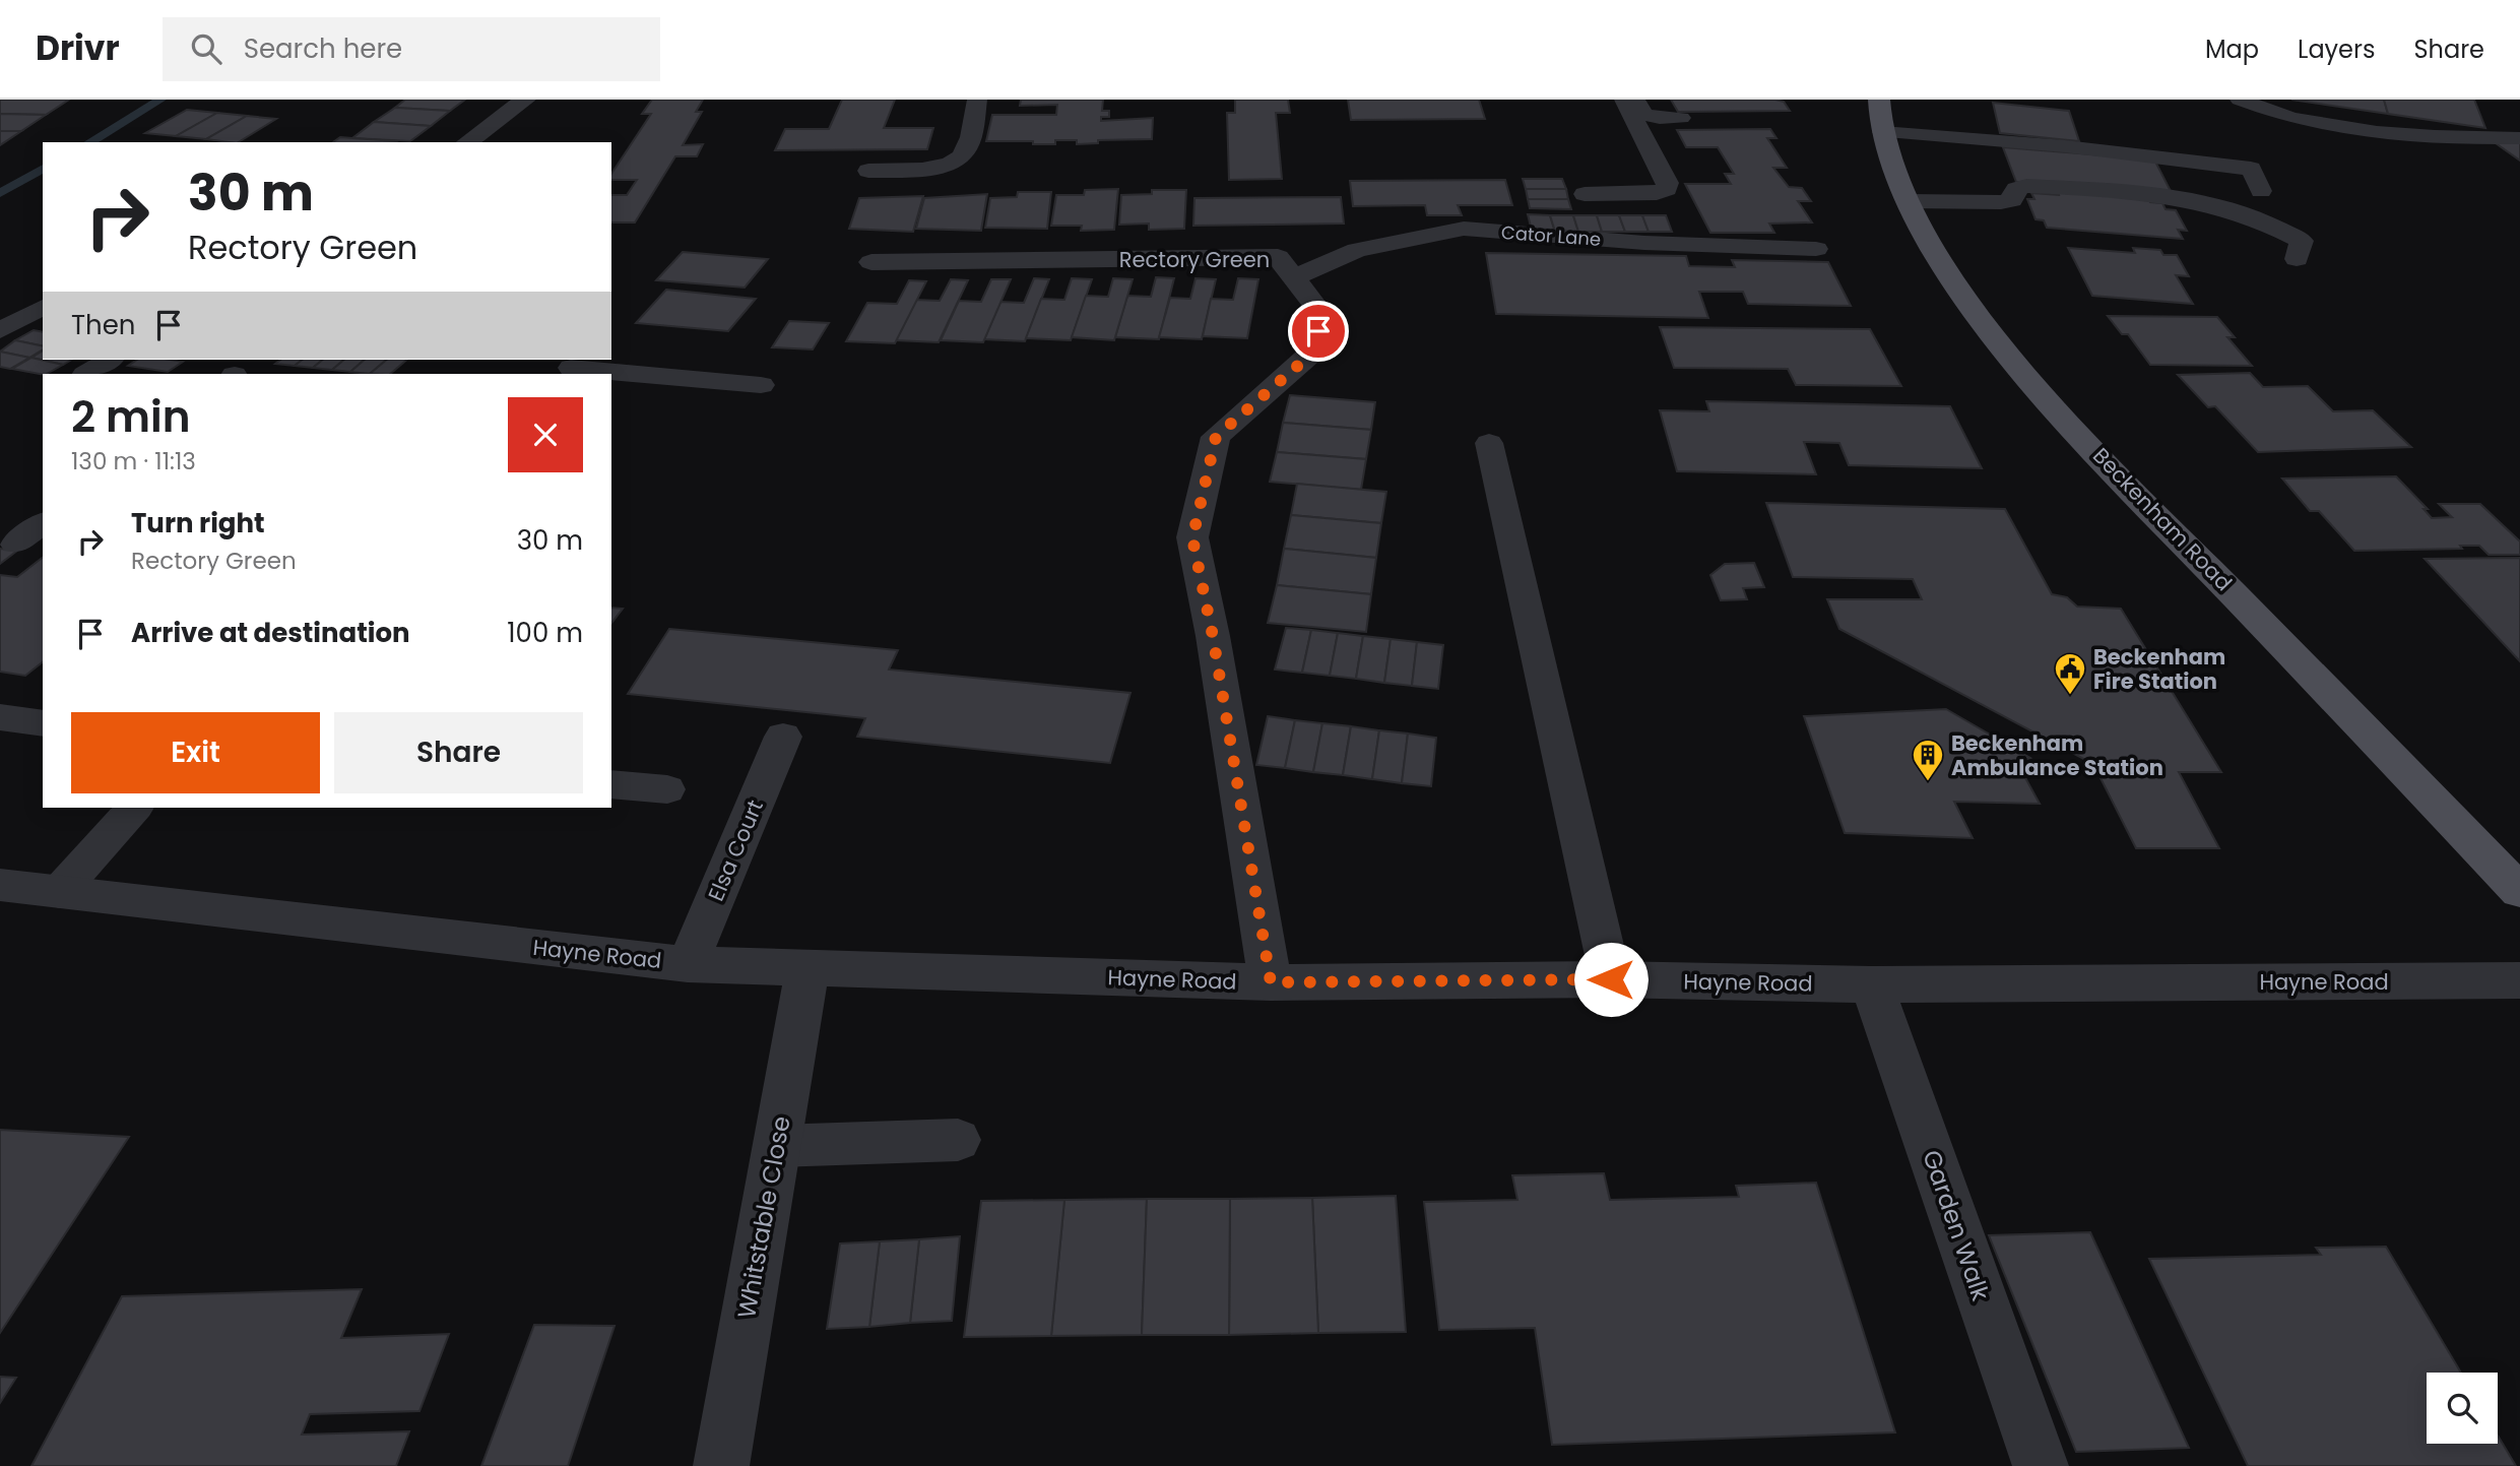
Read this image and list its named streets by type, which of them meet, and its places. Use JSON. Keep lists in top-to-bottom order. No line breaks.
{"streets":{"main road":["Beckenham Road"],"street":["Cator Lane","Rectory Green","Elsa Court","Hayne Road","Whitstable Close","Garden Walk"]},"crossings":[["Cator Lane","Rectory Green"],["Rectory Green","Hayne Road"],["Elsa Court","Hayne Road"],["Hayne Road","Whitstable Close"],["Hayne Road","Garden Walk"]],"places":{"public building":["Beckenham Fire Station"],"building":["Beckenham Ambulance Station"]},"page":{"header":"Drivr","search":"Search here","nav":["Map","Layers","Share"],"turn":["30 m","Rectory Green"],"then":"Then","heading":["2 min","130 m · 11:13"],"list":[{"name":"Turn right","note":"Rectory Green","value":"30 m"},{"name":"Arrive at destination","value":"100 m"}],"buttons":["Exit","Share"]}}
